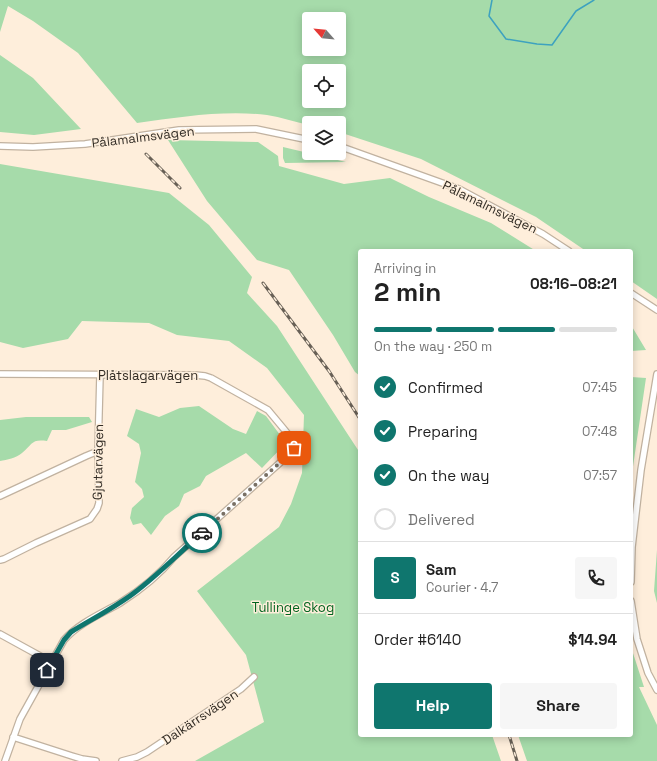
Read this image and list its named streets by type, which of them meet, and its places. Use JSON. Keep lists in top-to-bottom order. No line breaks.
{"streets":{"street":["Pålamalmsvägen","Plåtslagarvägen","Gjutarvägen","Dalkärrsvägen"]},"crossings":[["Plåtslagarvägen","Gjutarvägen"]],"parks":["Tullinge Skog"],"north":"top left","page":{"heading":["2 min","Arriving in","08:16–08:21"],"panel":["Sam","Courier · 4.7","Order #6140","$14.94"],"bar":"On the way · 250 m","list":[["Confirmed","07:45"],["Preparing","07:48"],["On the way","07:57"],"Delivered"],"round":"S","buttons":["Help","Share"]}}
